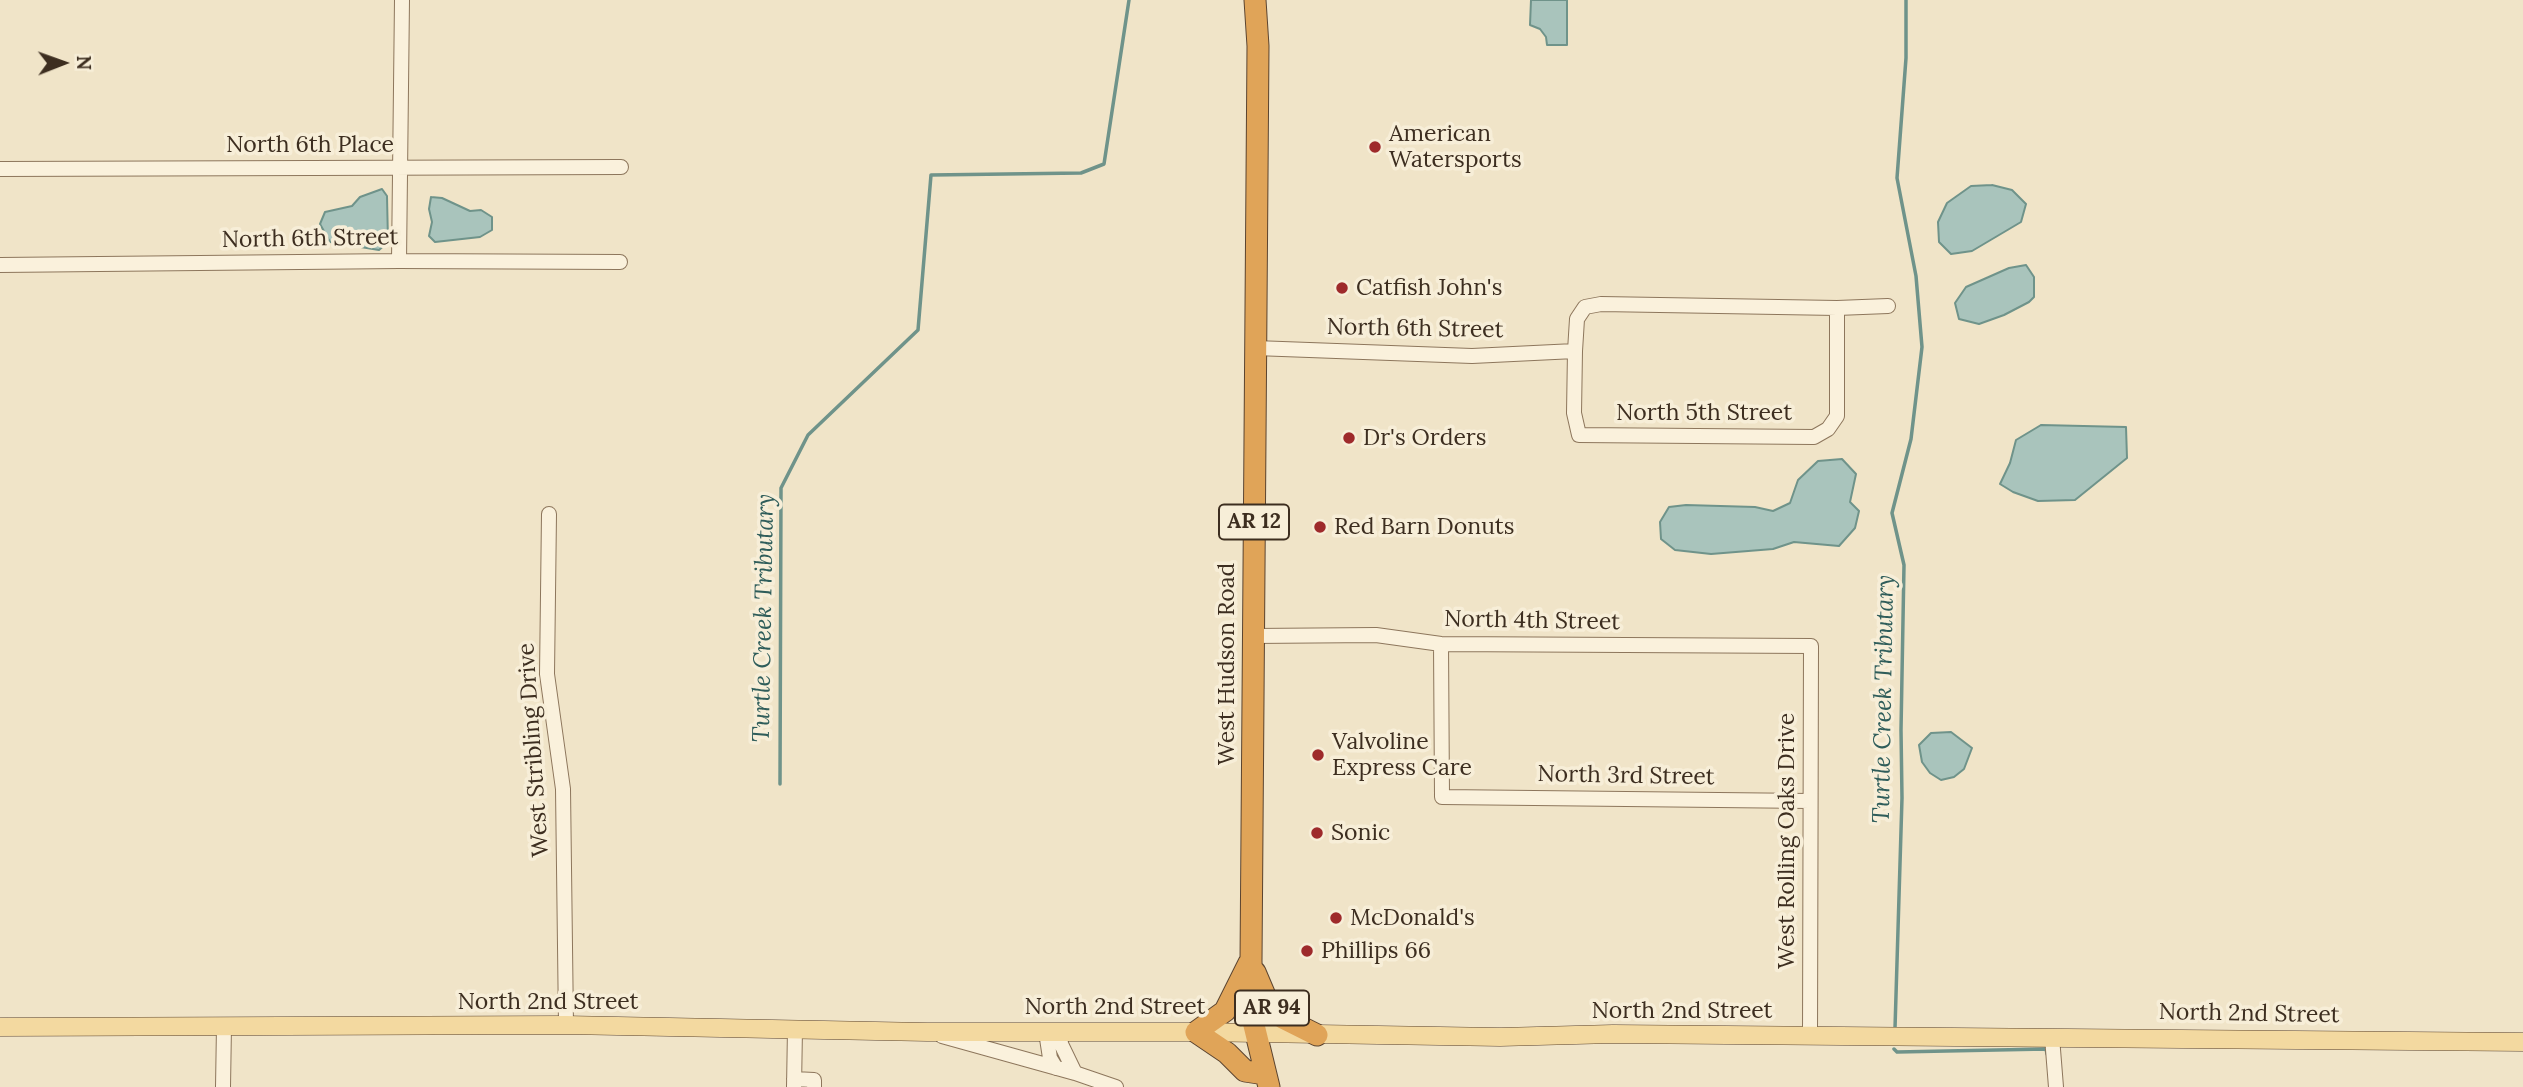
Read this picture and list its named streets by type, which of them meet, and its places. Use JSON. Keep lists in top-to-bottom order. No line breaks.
{"streets":{"highway":["AR 12","West Hudson Road","AR 94"],"main road":["North 2nd Street"],"street":["North 6th Place","North 6th Street","North 5th Street","North 4th Street","West Stribling Drive","North 3rd Street","West Rolling Oaks Drive"]},"crossings":[["North 6th Street","North 5th Street"],["North 6th Street","West Hudson Road"],["AR 12","West Hudson Road"],["AR 12","North 2nd Street"],["AR 12","AR 94"],["North 4th Street","West Hudson Road"],["North 4th Street","North 3rd Street"],["North 4th Street","West Rolling Oaks Drive"],["West Hudson Road","North 2nd Street"],["West Hudson Road","AR 94"],["West Stribling Drive","North 2nd Street"],["North 3rd Street","West Rolling Oaks Drive"],["West Rolling Oaks Drive","North 2nd Street"],["North 2nd Street","AR 94"]],"water":["Turtle Creek Tributary"],"places":["American Watersports","Catfish John's","Dr's Orders","Red Barn Donuts","Valvoline Express Care","Sonic","McDonald's","Phillips 66"],"north":"right"}
